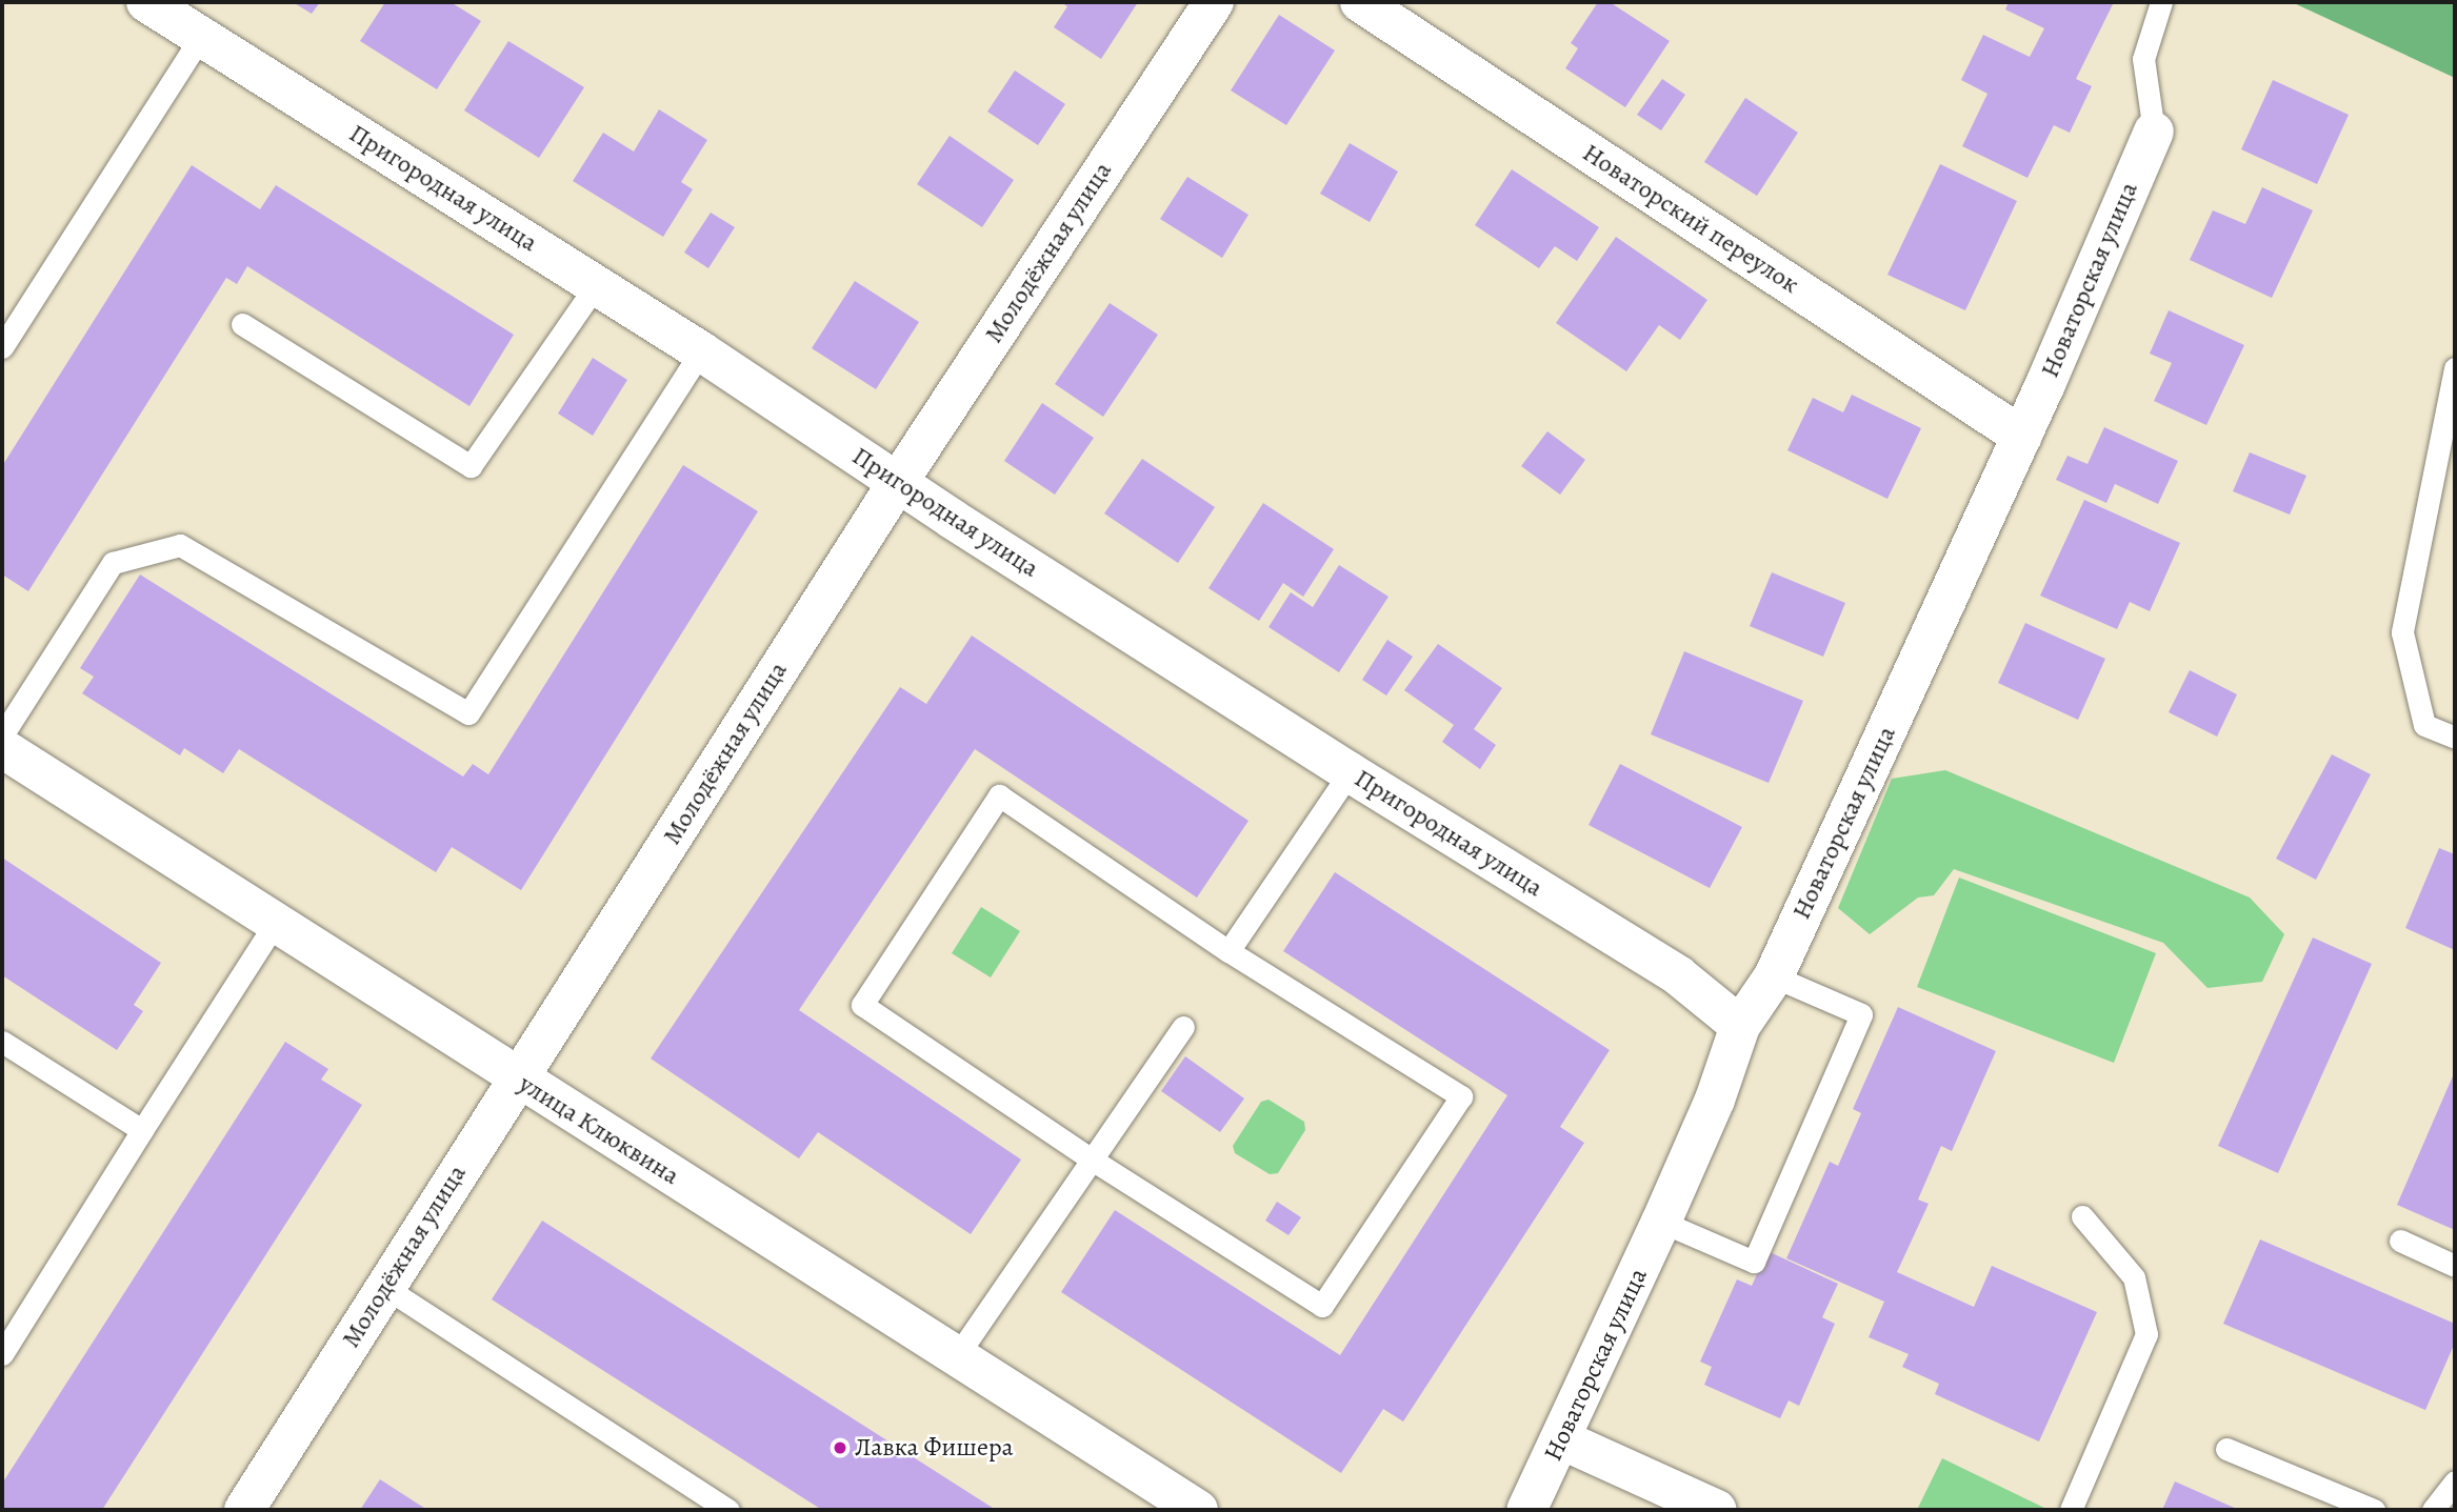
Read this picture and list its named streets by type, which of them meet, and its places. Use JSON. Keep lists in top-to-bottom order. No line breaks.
{"streets":{"street":["Пригородная улица","Новаторский переулок","Молодёжная улица","Новаторская улица","улица Клюквина"]},"crossings":[["Пригородная улица","Молодёжная улица"],["Пригородная улица","Новаторская улица"],["Новаторский переулок","Новаторская улица"],["Молодёжная улица","улица Клюквина"]],"places":["Лавка Фишера"]}
